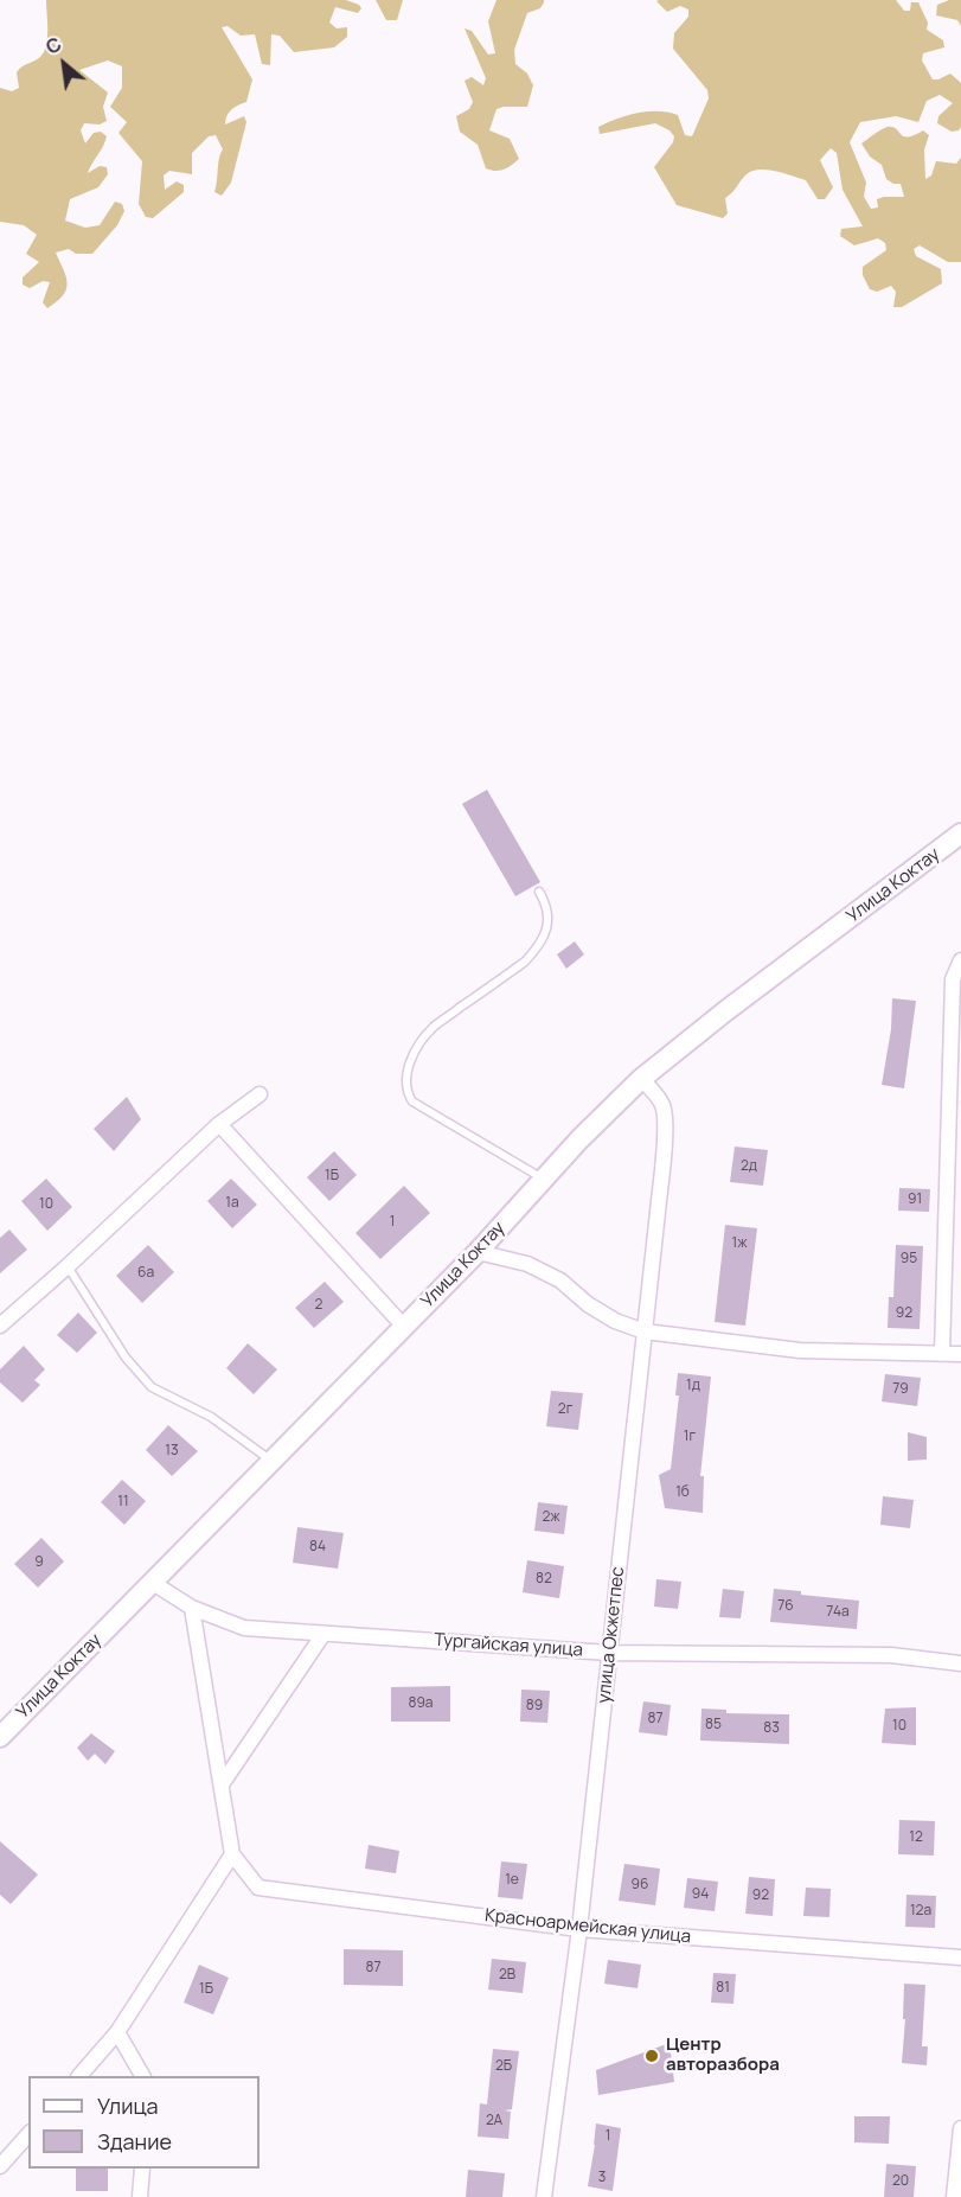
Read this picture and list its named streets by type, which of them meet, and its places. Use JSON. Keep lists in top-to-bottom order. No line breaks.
{"streets":{"street":["Улица Коктау","улица Окжетпес","Тургайская улица","Красноармейская улица"]},"crossings":[["Улица Коктау","улица Окжетпес"],["Улица Коктау","Тургайская улица"],["улица Окжетпес","Тургайская улица"],["улица Окжетпес","Красноармейская улица"]],"places":["Центр авторазбора"],"house_numbers":["2д","1Б","91","1а","10","1","1ж","95","6а","2","92","1д","79","2г","1г","13","1б","11","2ж","84","9","82","76","74а","89а","89","87","85","10","83","12","1e","96","94","92","12а","87","2В","81","1Б","2Б","2А","1","3","20"],"legend":["Улица","Здание"],"north":"top left"}
